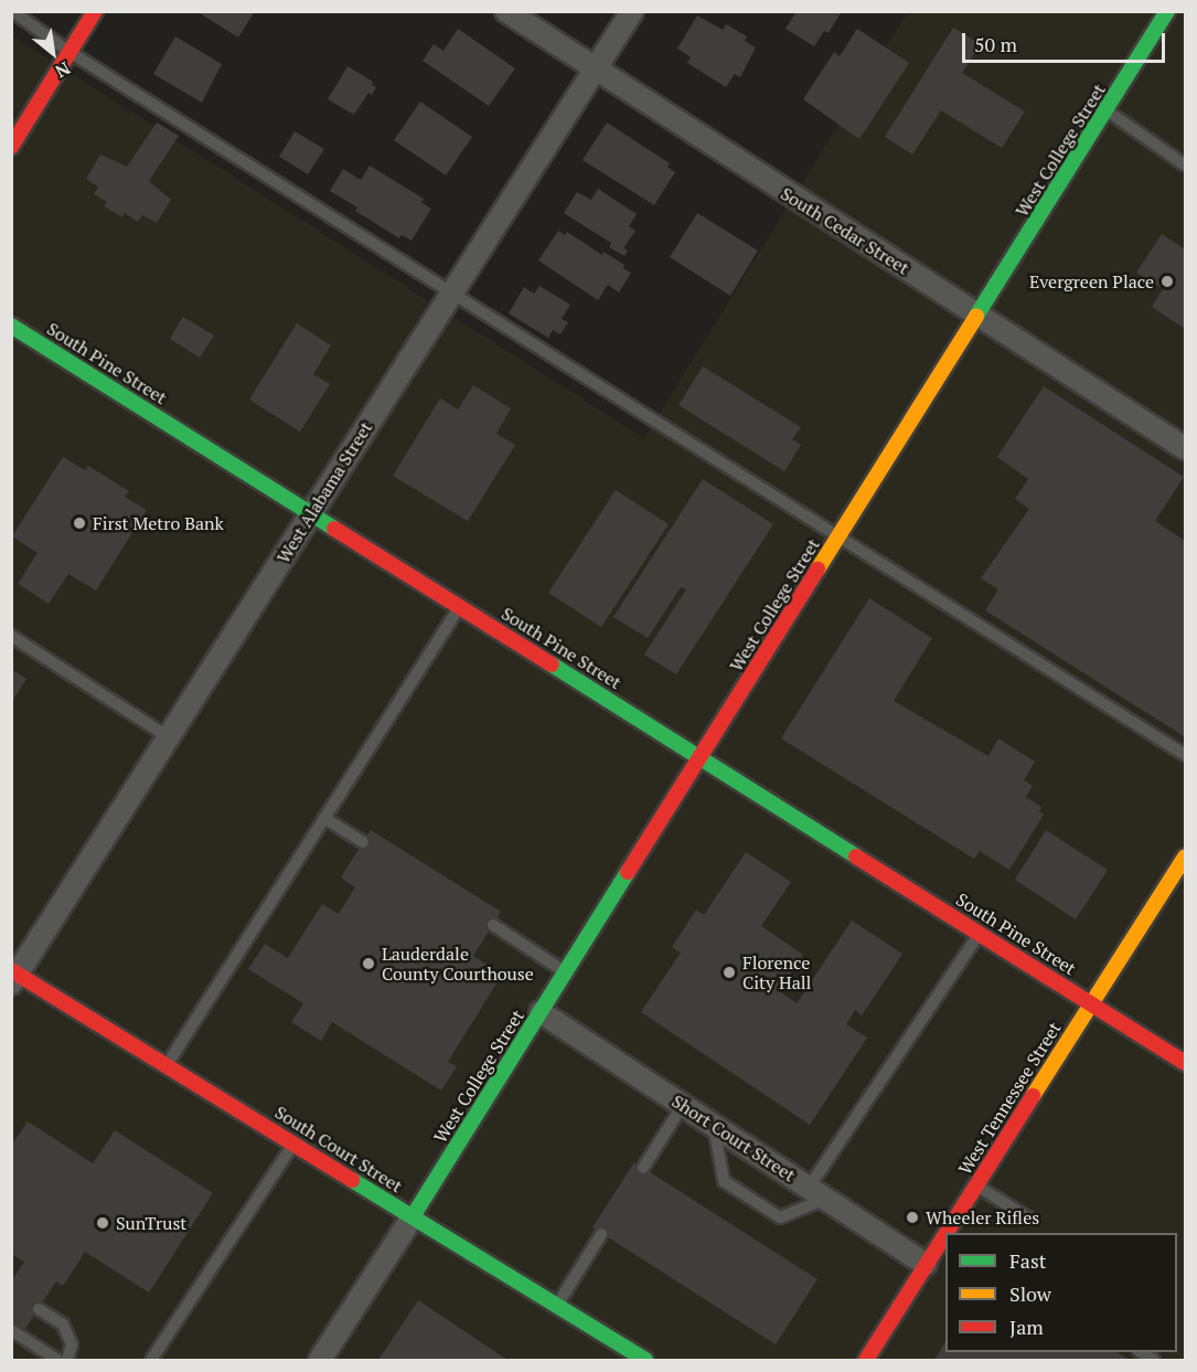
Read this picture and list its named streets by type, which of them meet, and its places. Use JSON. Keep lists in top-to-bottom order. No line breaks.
{"streets":{"main road":["West College Street","South Pine Street","West Tennessee Street","South Court Street"],"street":["South Cedar Street","West Alabama Street","Short Court Street"]},"crossings":[["West College Street","South Cedar Street"],["West College Street","South Pine Street"],["West College Street","Short Court Street"],["West College Street","South Court Street"],["South Cedar Street","West Alabama Street"],["South Pine Street","West Alabama Street"],["South Pine Street","West Tennessee Street"],["West Alabama Street","South Court Street"],["West Tennessee Street","Short Court Street"]],"places":["Evergreen Place","First Metro Bank","Lauderdale County Courthouse","Florence City Hall","Wheeler Rifles","SunTrust"],"legend":["Fast","Slow","Jam"],"scale_bar":"50 m","north":"bottom right"}
